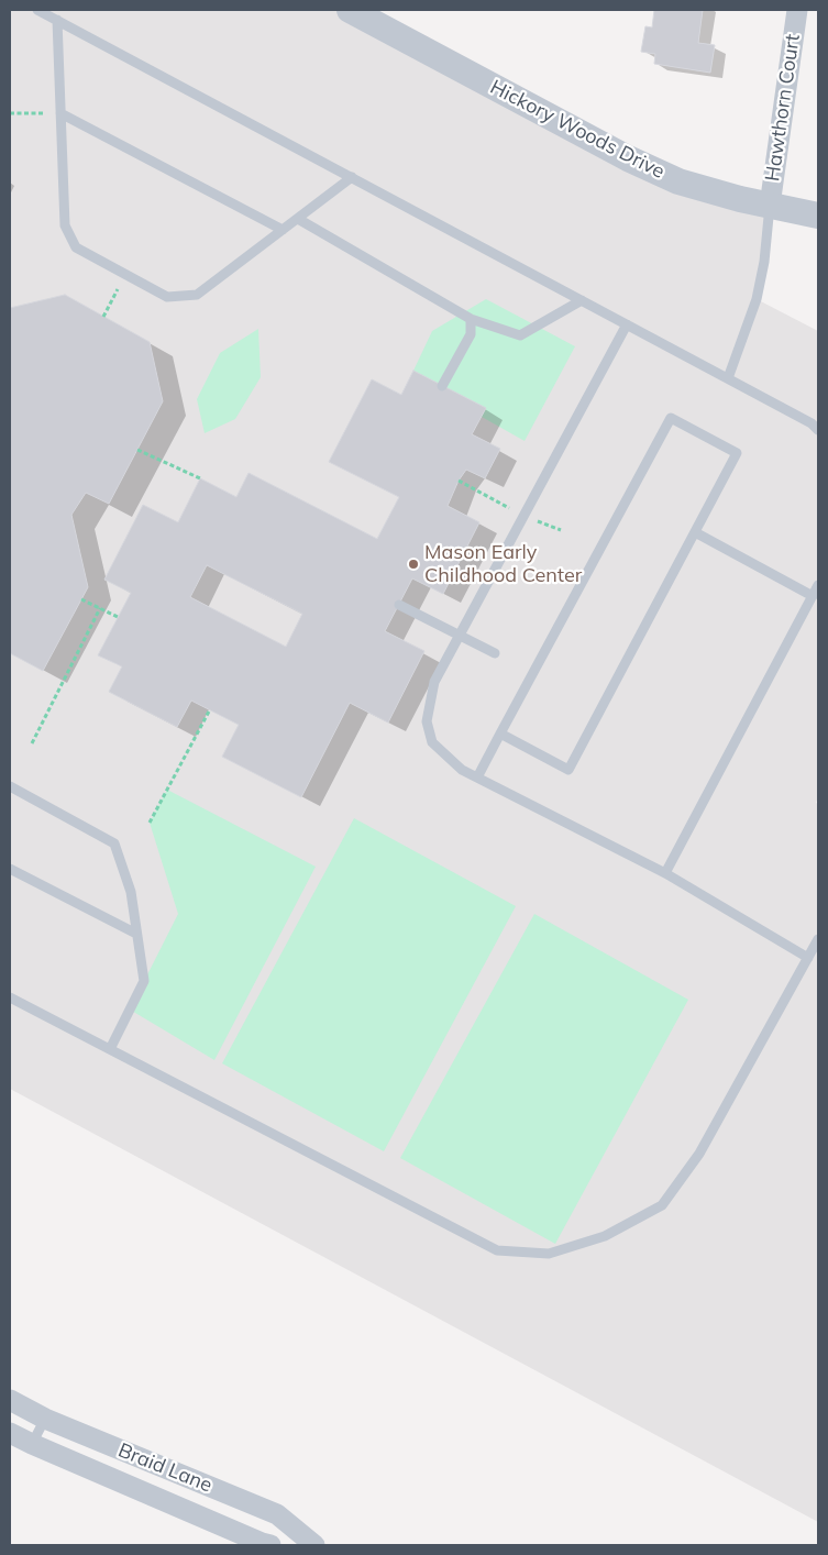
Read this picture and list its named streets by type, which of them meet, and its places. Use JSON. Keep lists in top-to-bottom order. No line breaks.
{"streets":{"street":["Hawthorn Court","Hickory Woods Drive","Braid Lane"]},"crossings":[["Hawthorn Court","Hickory Woods Drive"]],"places":["Mason Early Childhood Center"]}
